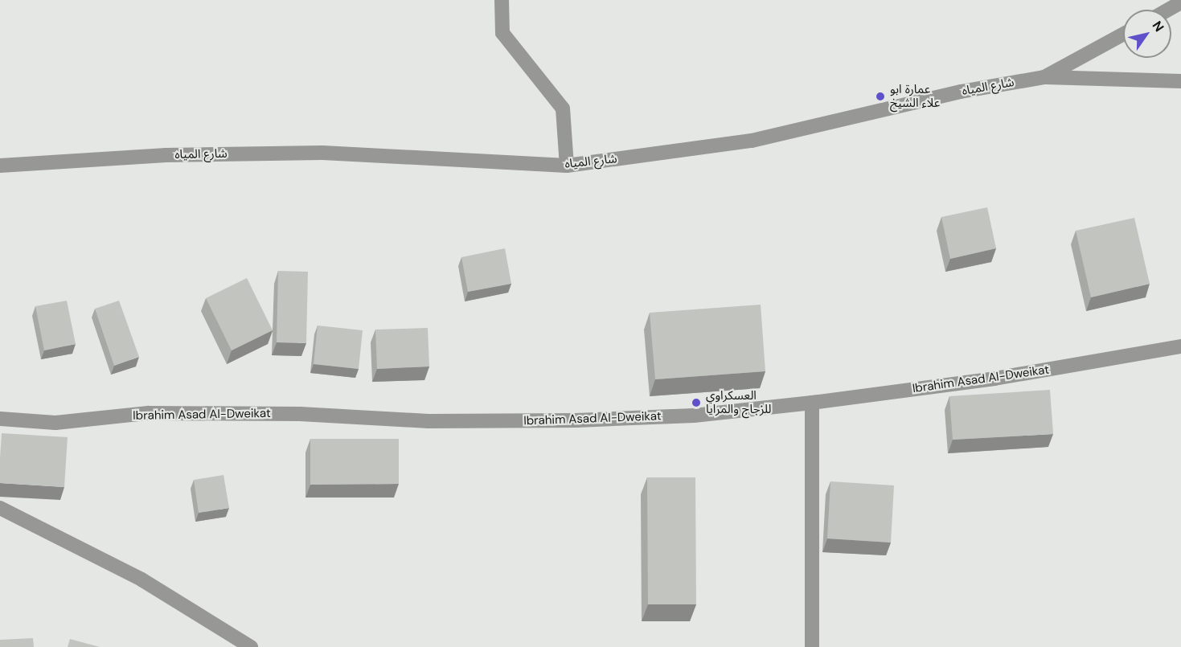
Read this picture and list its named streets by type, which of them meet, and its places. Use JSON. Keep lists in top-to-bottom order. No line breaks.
{"streets":{"street":["شارع المياه","Ibrahim Asad Al-Dweikat"]},"places":["عمارة ابو علاء الشيخ","العسكراوي للزجاج والمرايا"],"north":"top right"}
